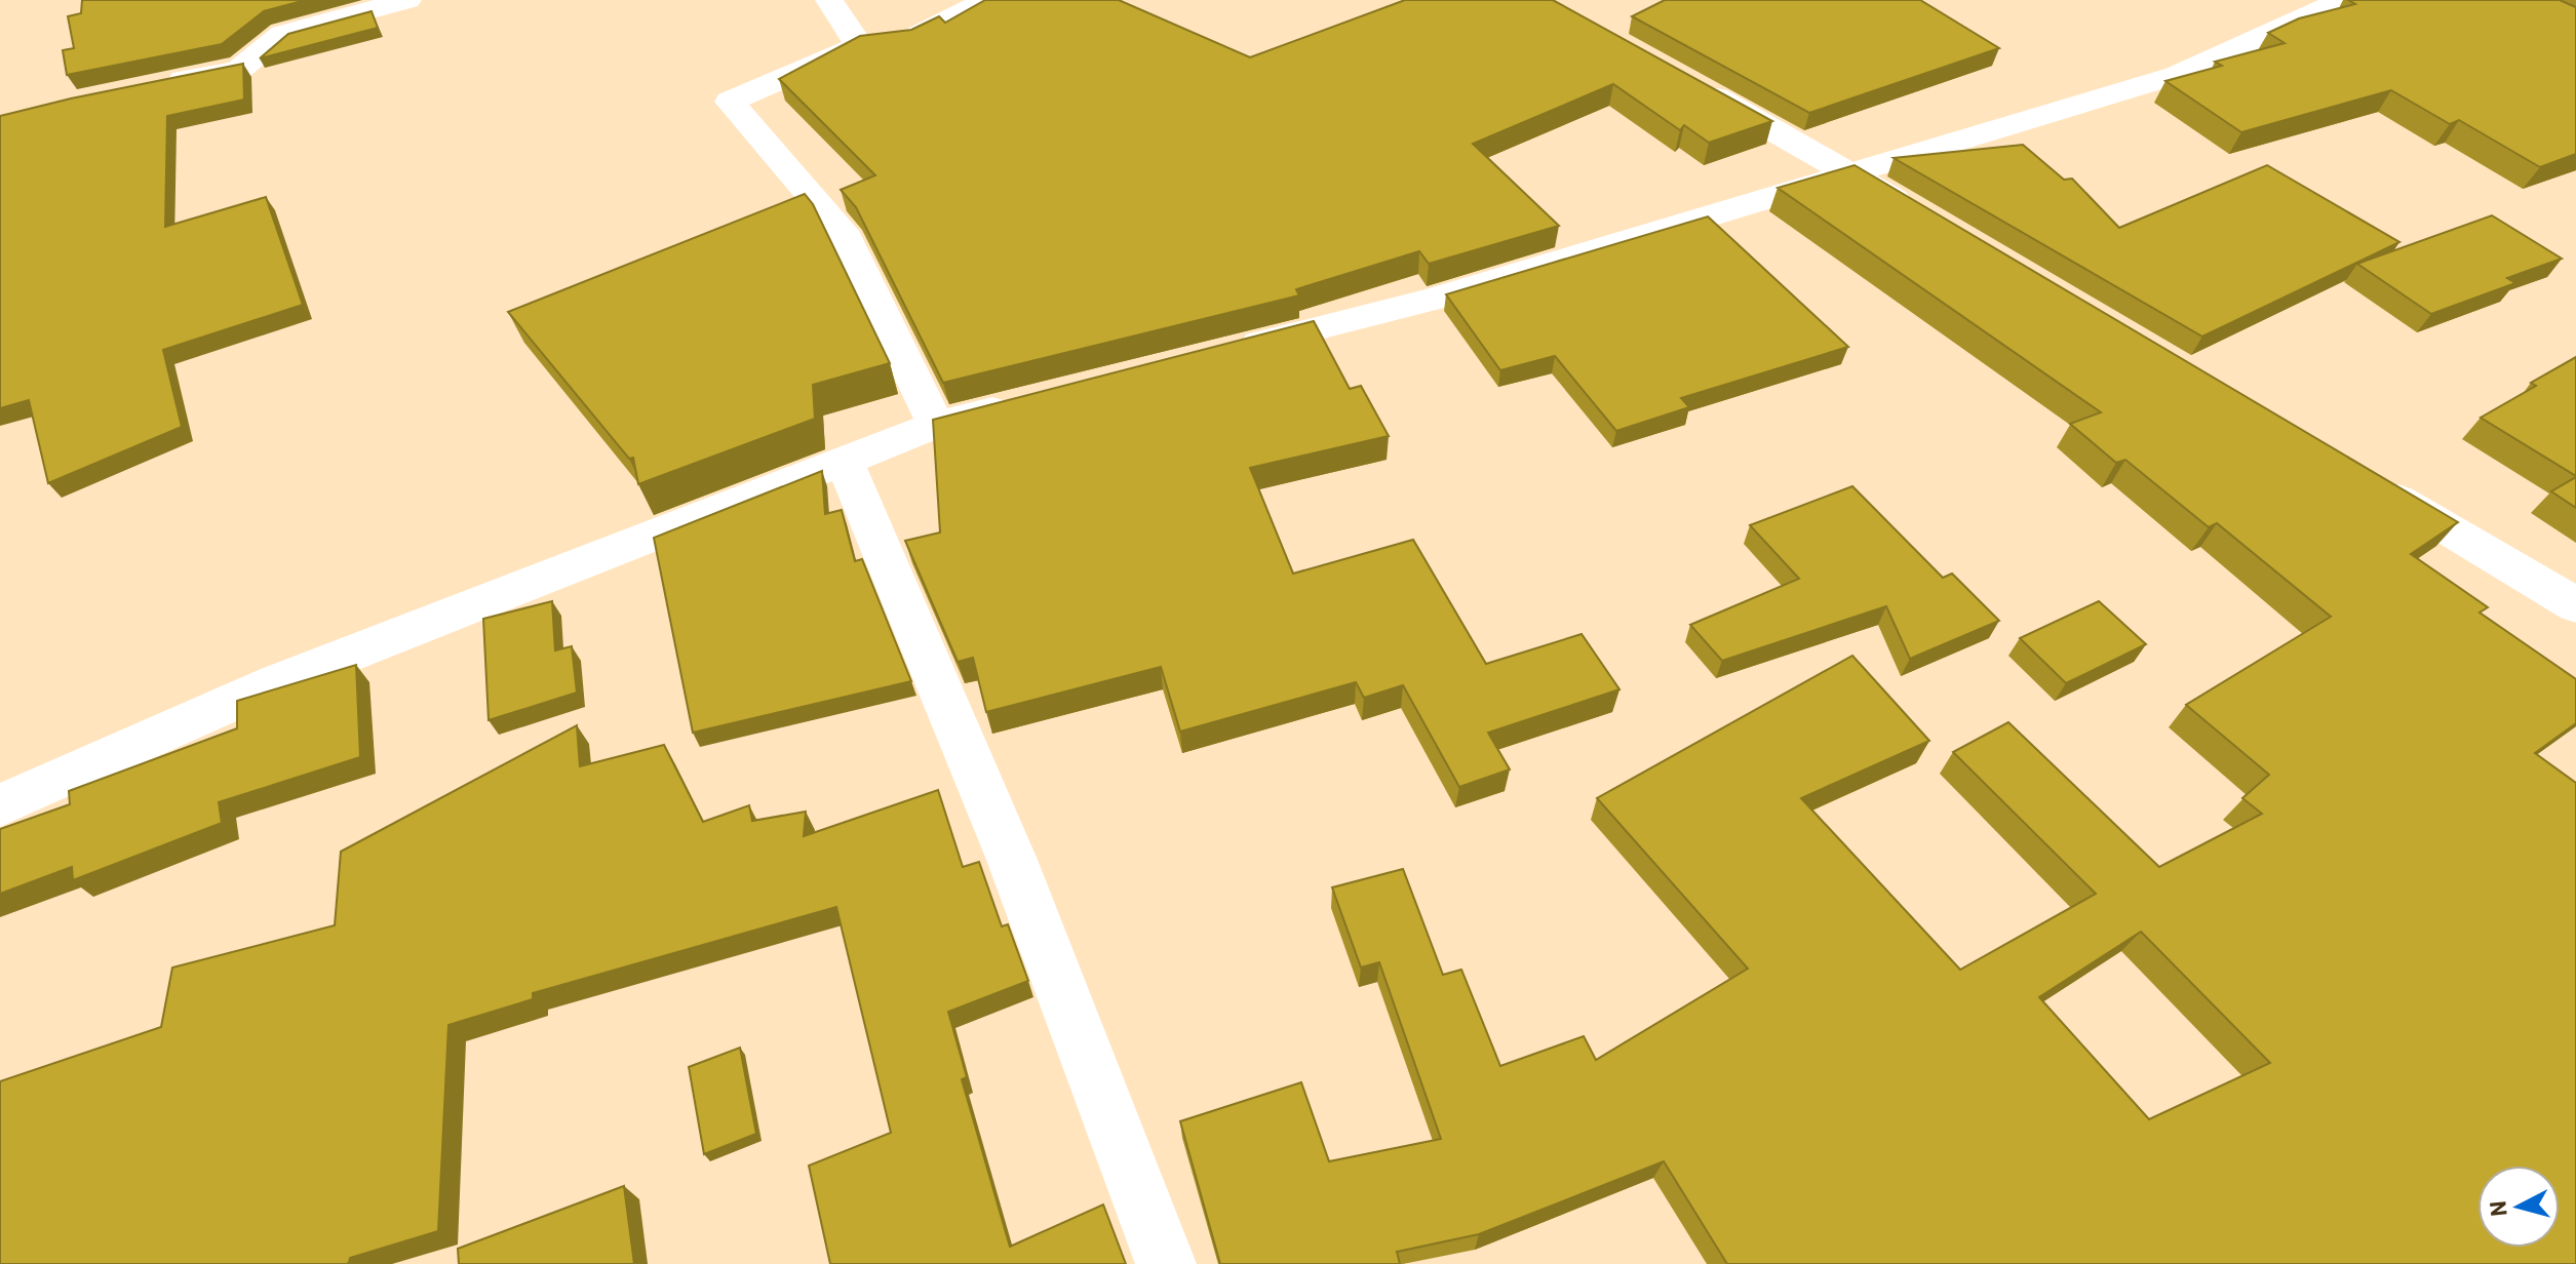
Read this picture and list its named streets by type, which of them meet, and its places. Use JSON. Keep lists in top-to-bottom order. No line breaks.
{"north":"left"}
